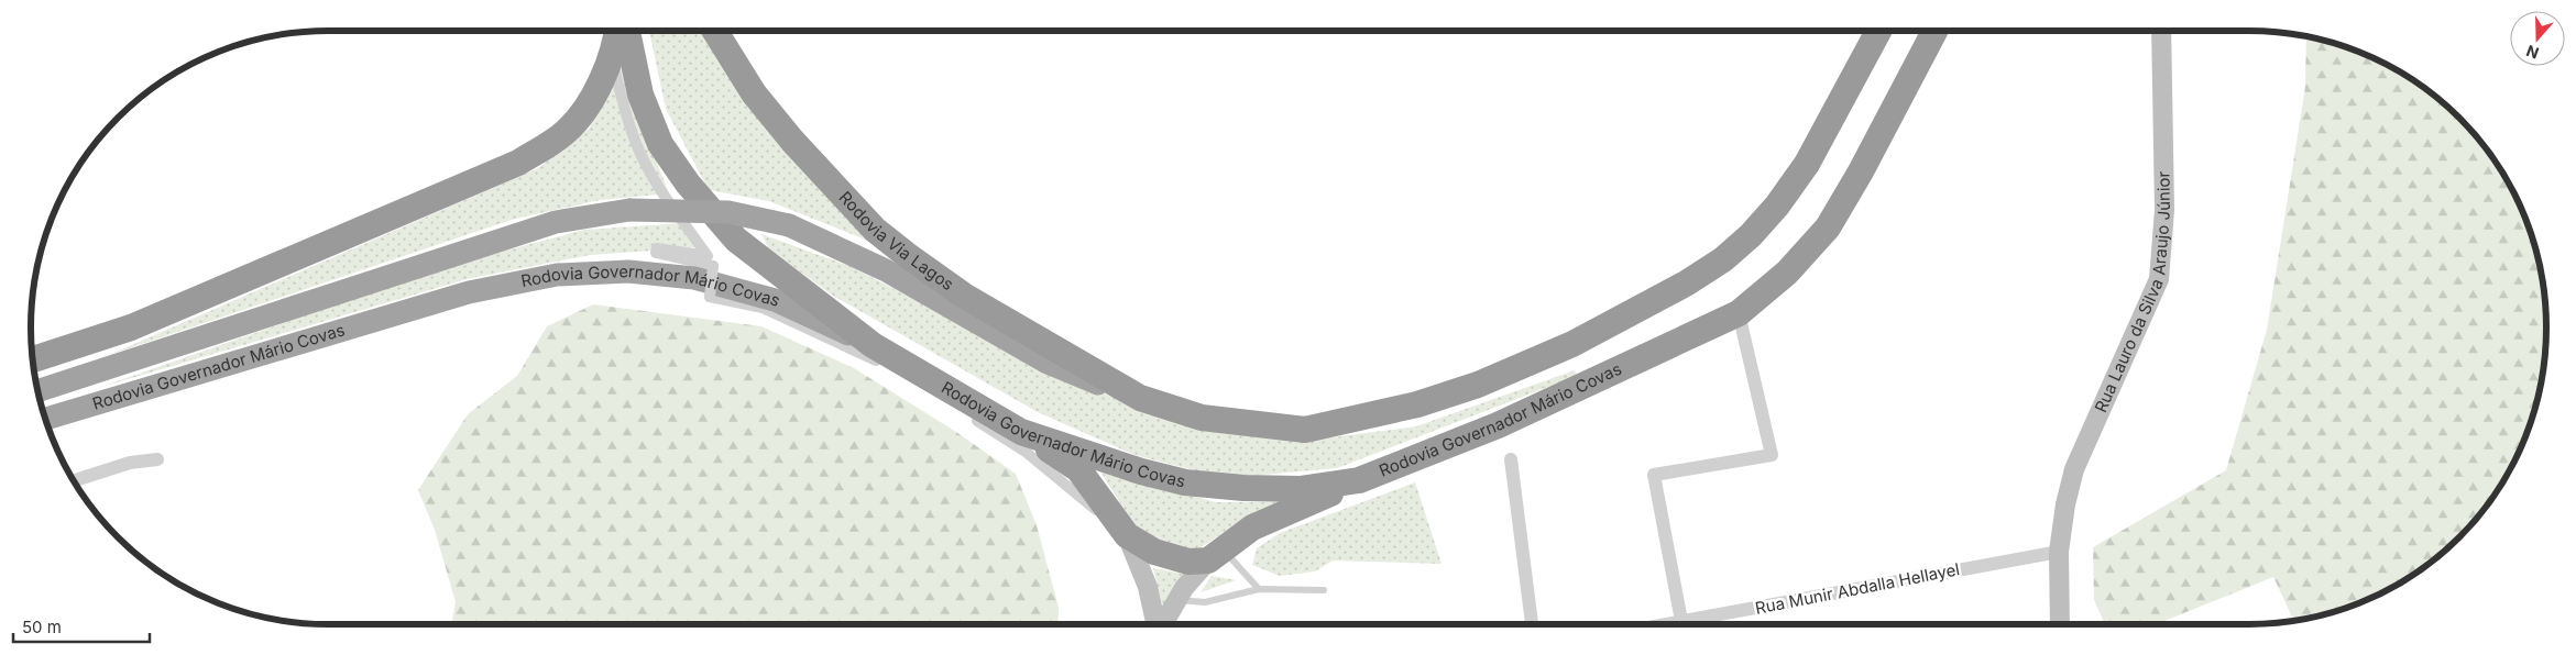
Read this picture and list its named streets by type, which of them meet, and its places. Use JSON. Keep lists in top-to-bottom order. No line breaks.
{"streets":{"highway":["Rodovia Via Lagos","Rodovia Governador Mário Covas"],"main road":["Rua Lauro da Silva Araujo Júnior"],"street":["Rua Munir Abdalla Hellayel"]},"crossings":[["Rodovia Via Lagos","Rodovia Governador Mário Covas"],["Rua Lauro da Silva Araujo Júnior","Rua Munir Abdalla Hellayel"]],"scale_bar":"50 m","north":"bottom"}
